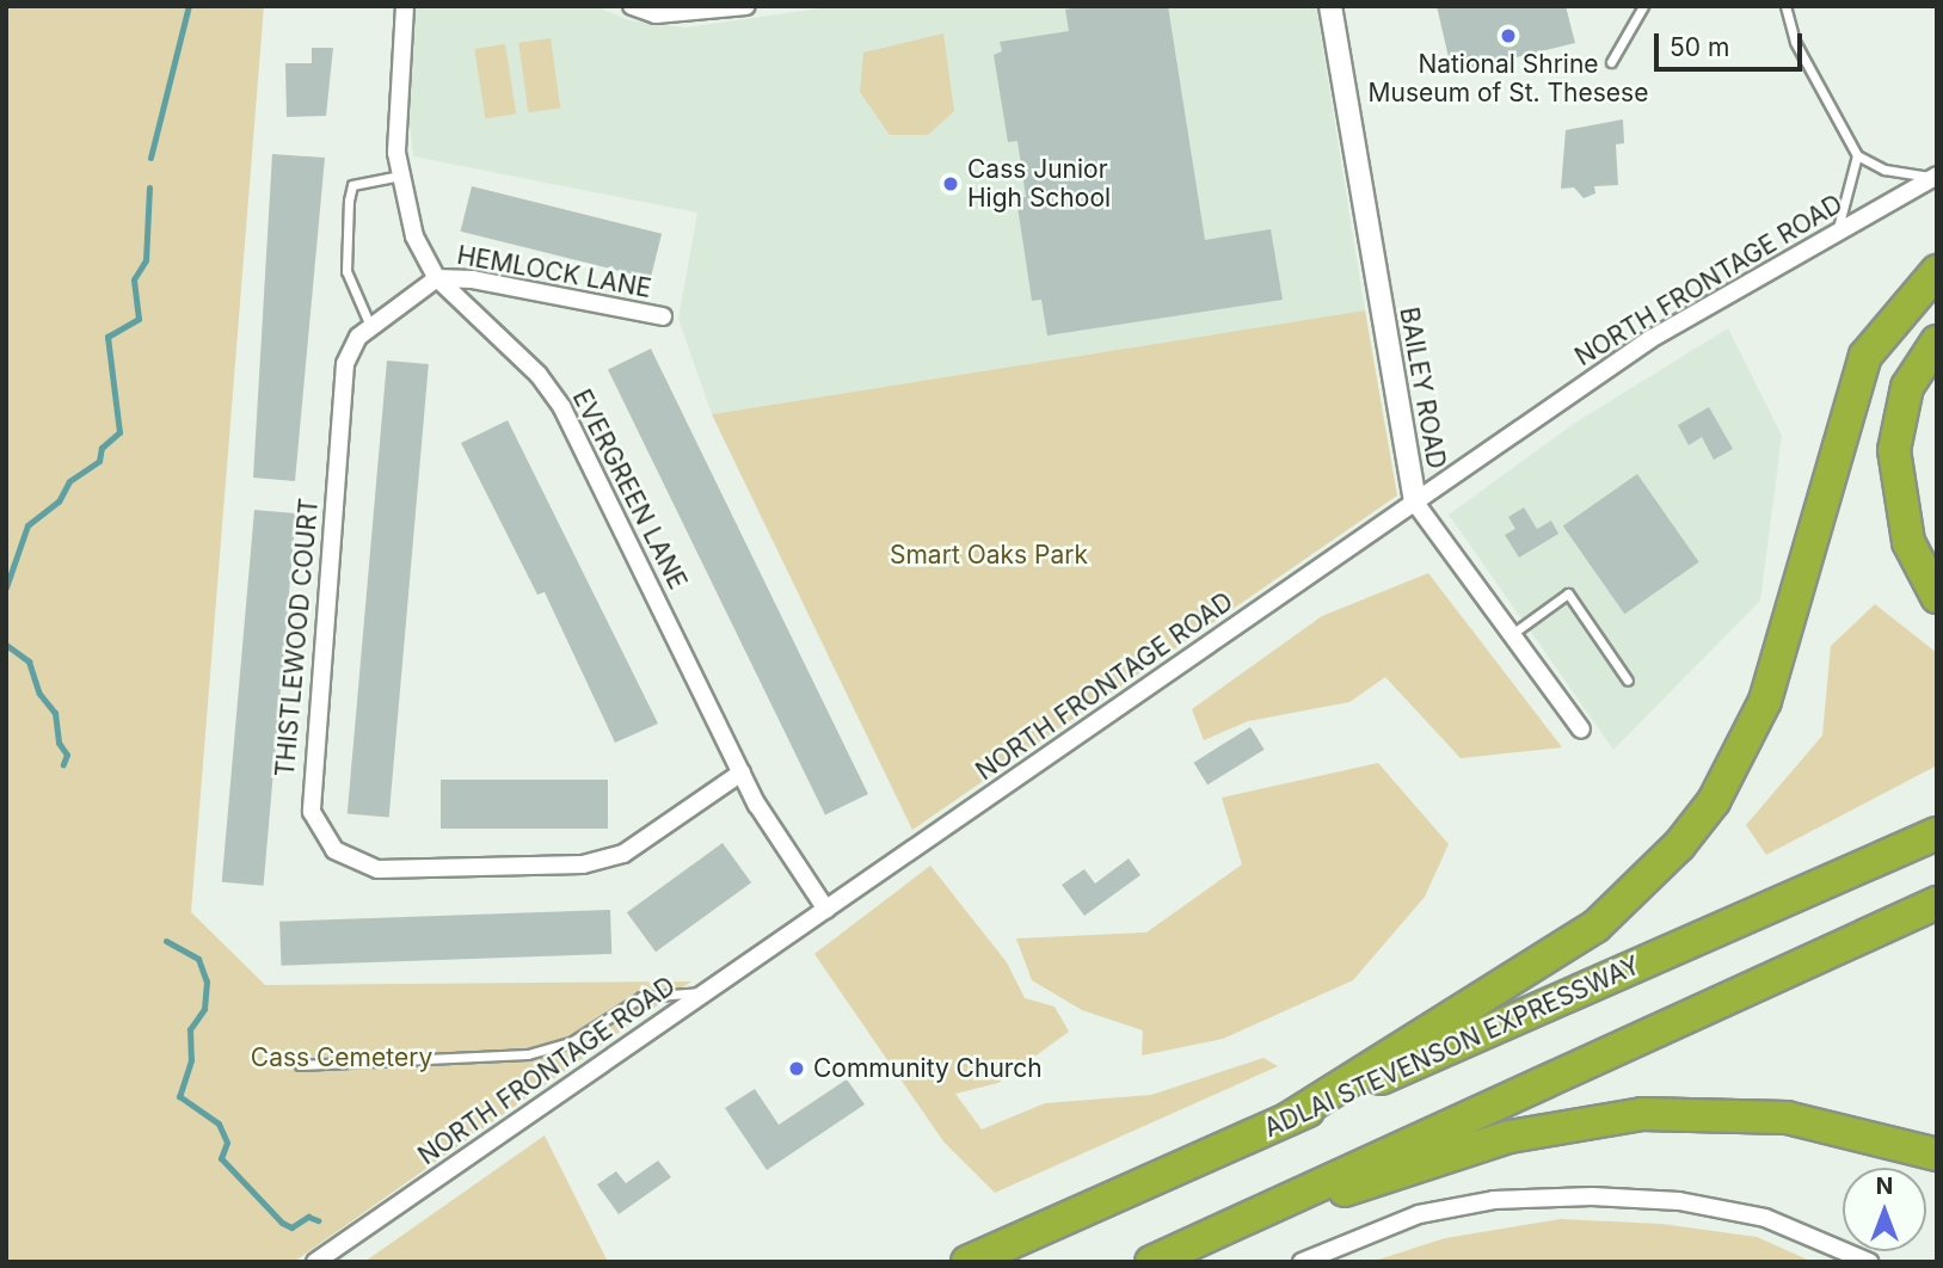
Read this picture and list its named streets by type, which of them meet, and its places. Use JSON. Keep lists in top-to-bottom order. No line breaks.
{"streets":{"highway":["ADLAI STEVENSON EXPRESSWAY"],"street":["HEMLOCK LANE","NORTH FRONTAGE ROAD","BAILEY ROAD","EVERGREEN LANE","THISTLEWOOD COURT"]},"crossings":[["HEMLOCK LANE","EVERGREEN LANE"],["HEMLOCK LANE","THISTLEWOOD COURT"],["NORTH FRONTAGE ROAD","BAILEY ROAD"],["NORTH FRONTAGE ROAD","EVERGREEN LANE"],["EVERGREEN LANE","THISTLEWOOD COURT"]],"parks":["Smart Oaks Park","Cass Cemetery"],"places":["National Shrine Museum of St. Thesese","Cass Junior High School","Community Church"],"scale_bar":"50 m","north":"top"}
